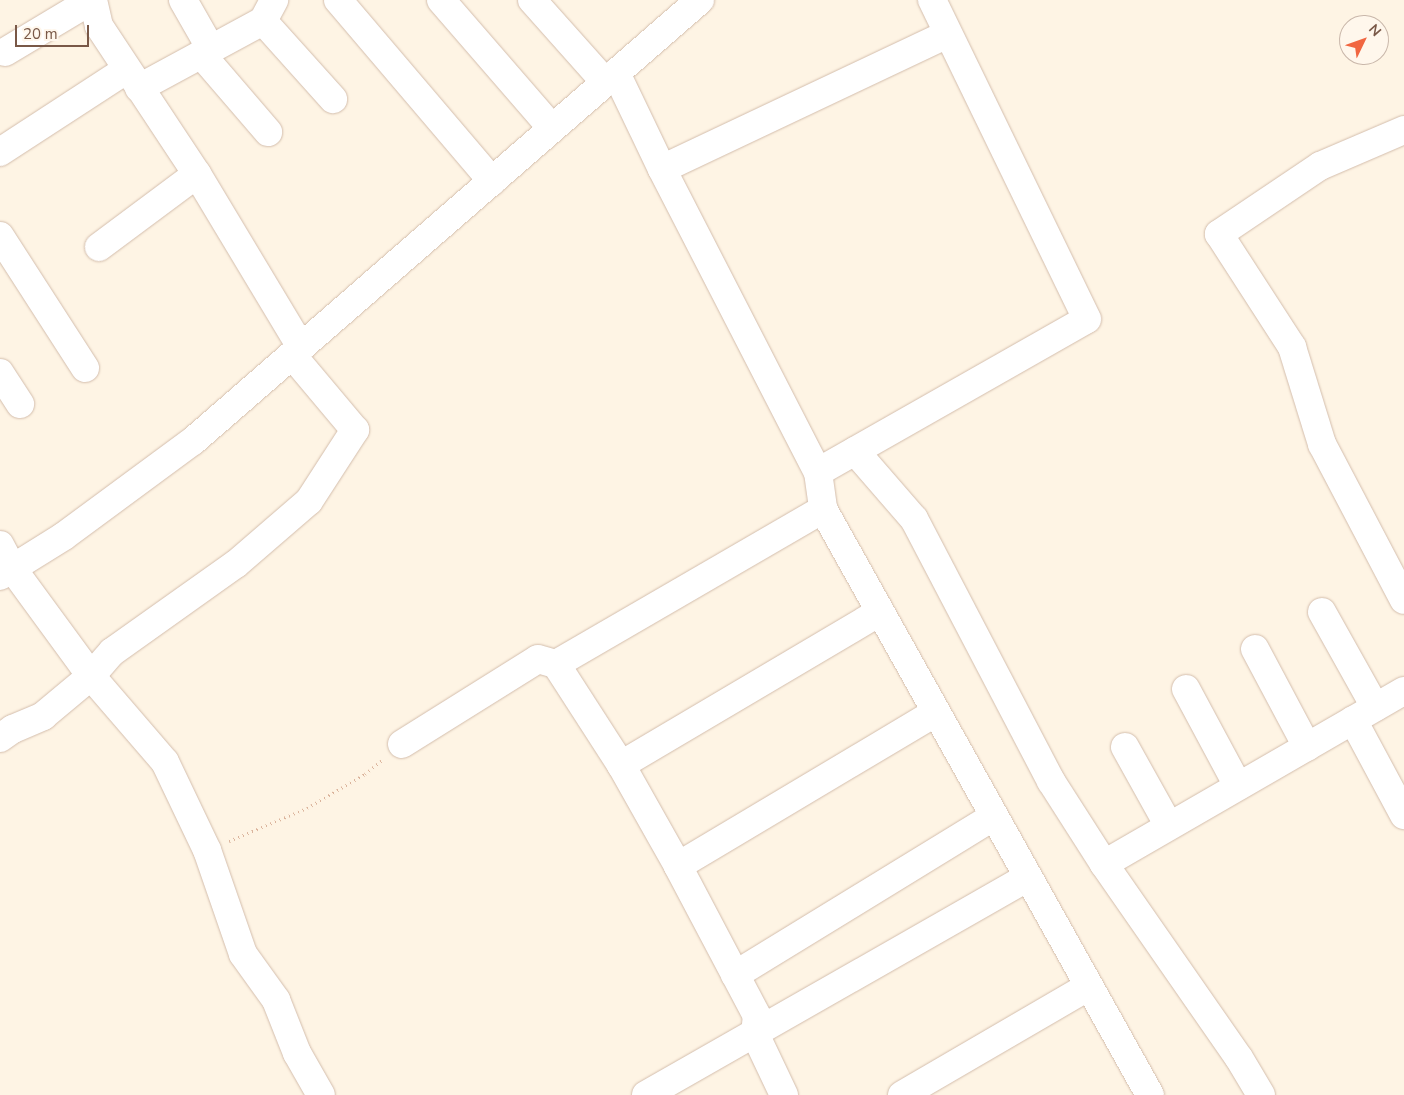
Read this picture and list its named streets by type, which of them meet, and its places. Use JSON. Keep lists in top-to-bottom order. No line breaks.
{"scale_bar":"20 m","north":"top right"}
